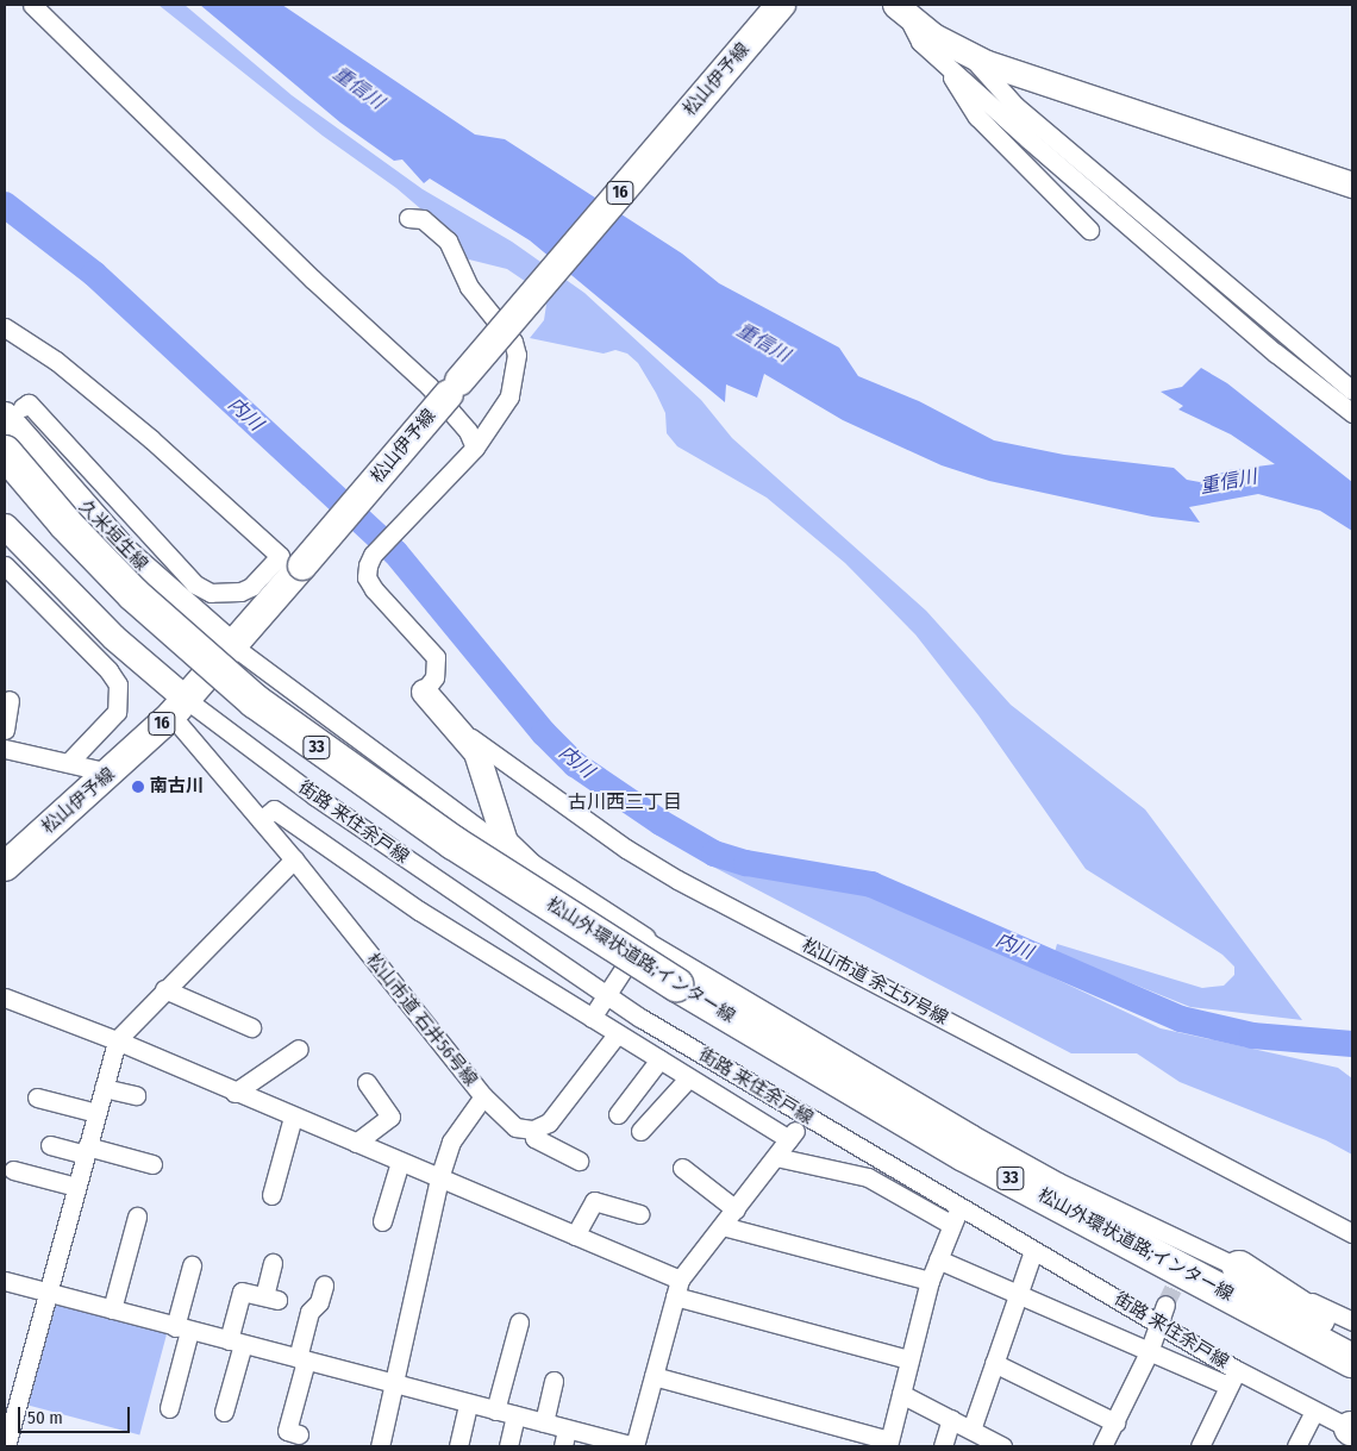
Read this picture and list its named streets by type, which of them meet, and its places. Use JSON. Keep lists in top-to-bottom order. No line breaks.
{"streets":{"highway":["33","松山外環状道路;インター線"],"main road":["松山伊予線","16"],"street":["久米垣生線","街路 来住余戸線","松山市道 余土57号線","松山市道 石井56号線"]},"crossings":[["松山伊予線","久米垣生線"],["松山伊予線","街路 来住余戸線"],["松山伊予線","松山市道 石井56号線"],["街路 来住余戸線","松山市道 石井56号線"]],"districts":["古川西三丁目"],"water":["重信川","内川"],"places":["南古川"],"scale_bar":"50 m"}
